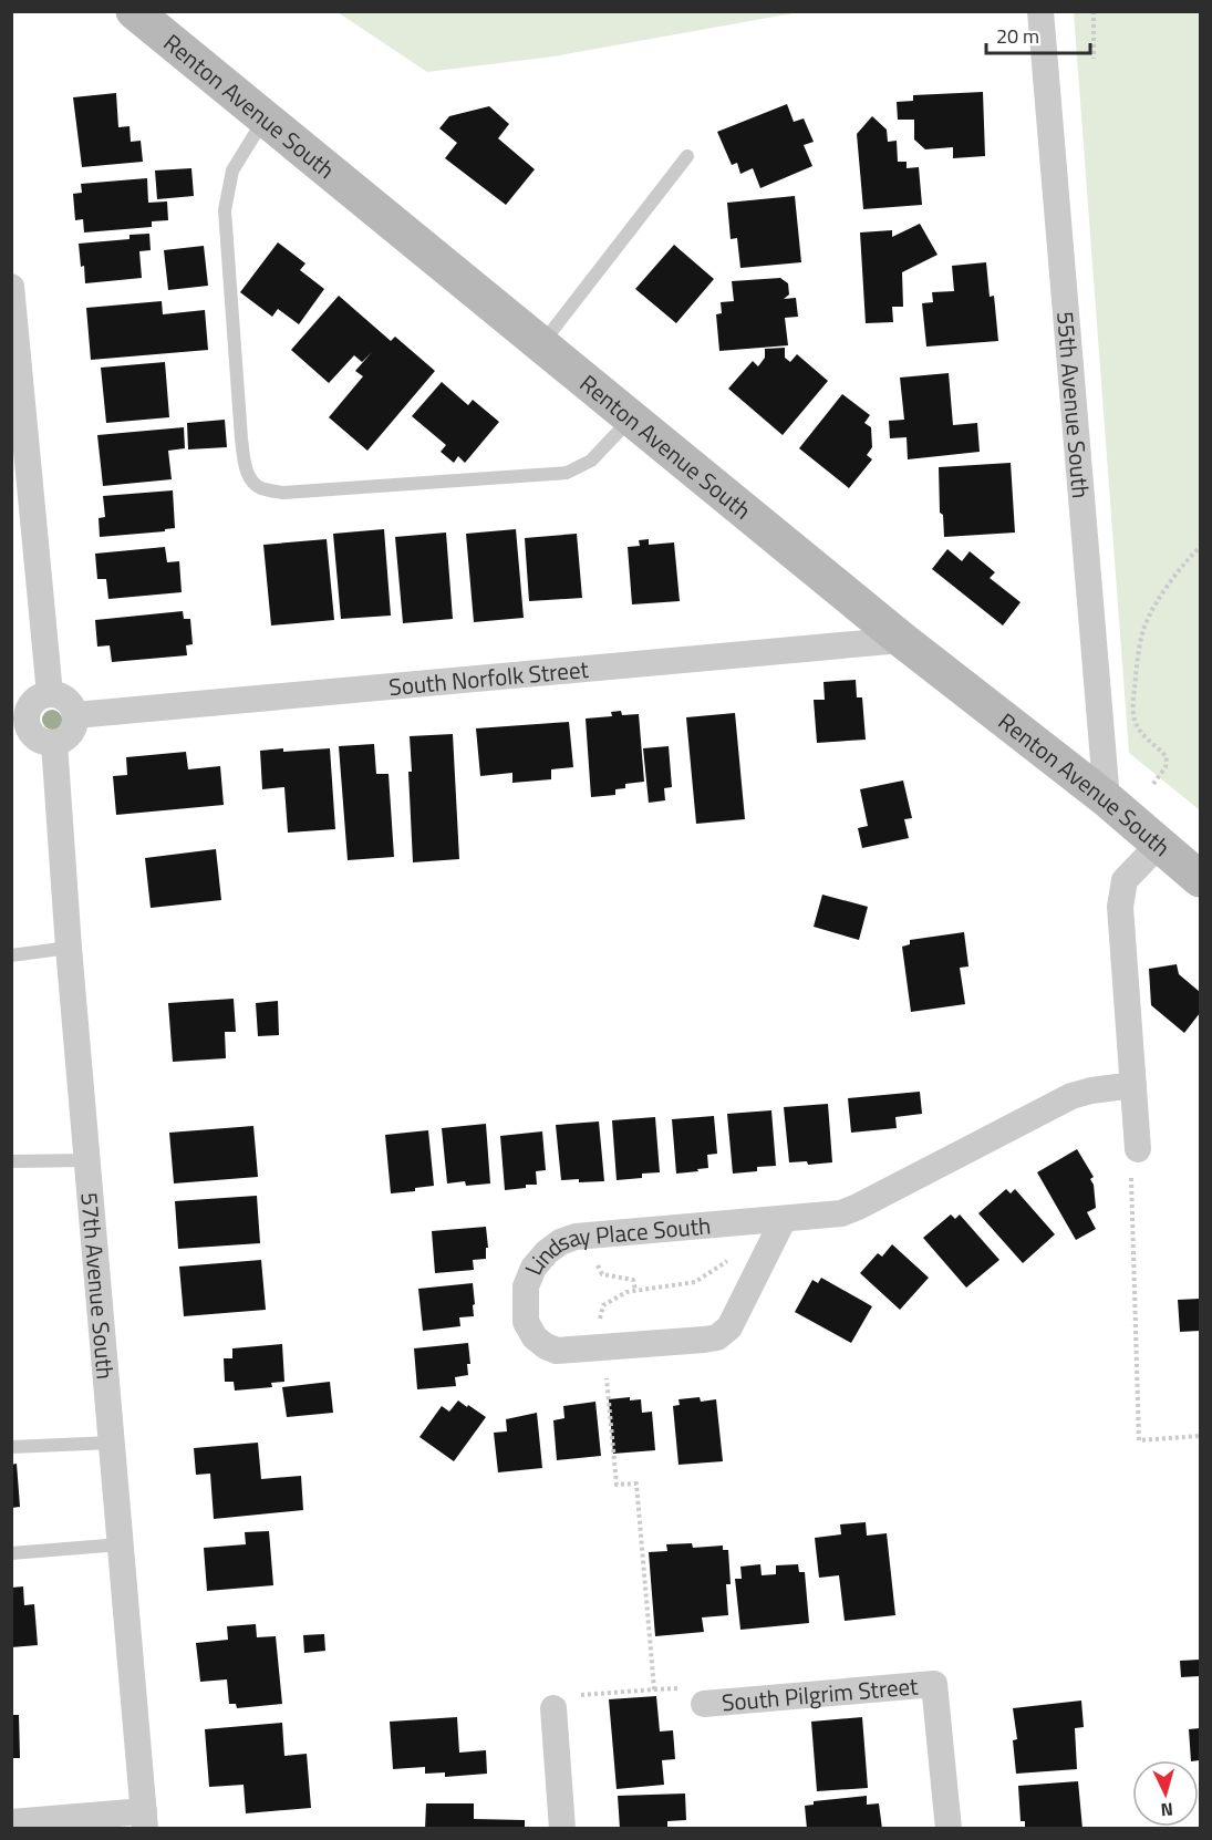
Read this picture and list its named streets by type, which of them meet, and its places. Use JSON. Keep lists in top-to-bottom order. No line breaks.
{"streets":{"main road":["Renton Avenue South"],"street":["55th Avenue South","South Norfolk Street","Lindsay Place South","57th Avenue South","South Pilgrim Street"]},"crossings":[["Renton Avenue South","55th Avenue South"],["Renton Avenue South","South Norfolk Street"],["South Norfolk Street","57th Avenue South"]],"scale_bar":"20 m","north":"bottom"}
